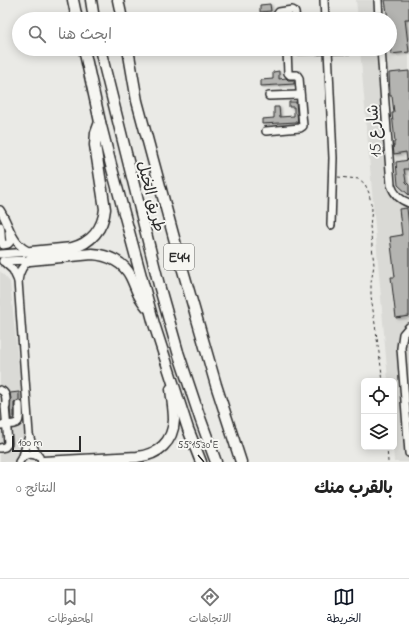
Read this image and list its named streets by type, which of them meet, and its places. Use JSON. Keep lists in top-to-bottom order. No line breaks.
{"streets":{"highway":["طريق الخيل","E44"],"street":["شارع 15"]},"scale_bar":"100 m","page":{"search":"ابحث هنا","scale":"100 m","heading":["بالقرب منك","النتائج: 0"],"nav":["الخريطة","الاتجاهات","المحفوظات"]},"coordinates":["55°15'30\"E"]}
